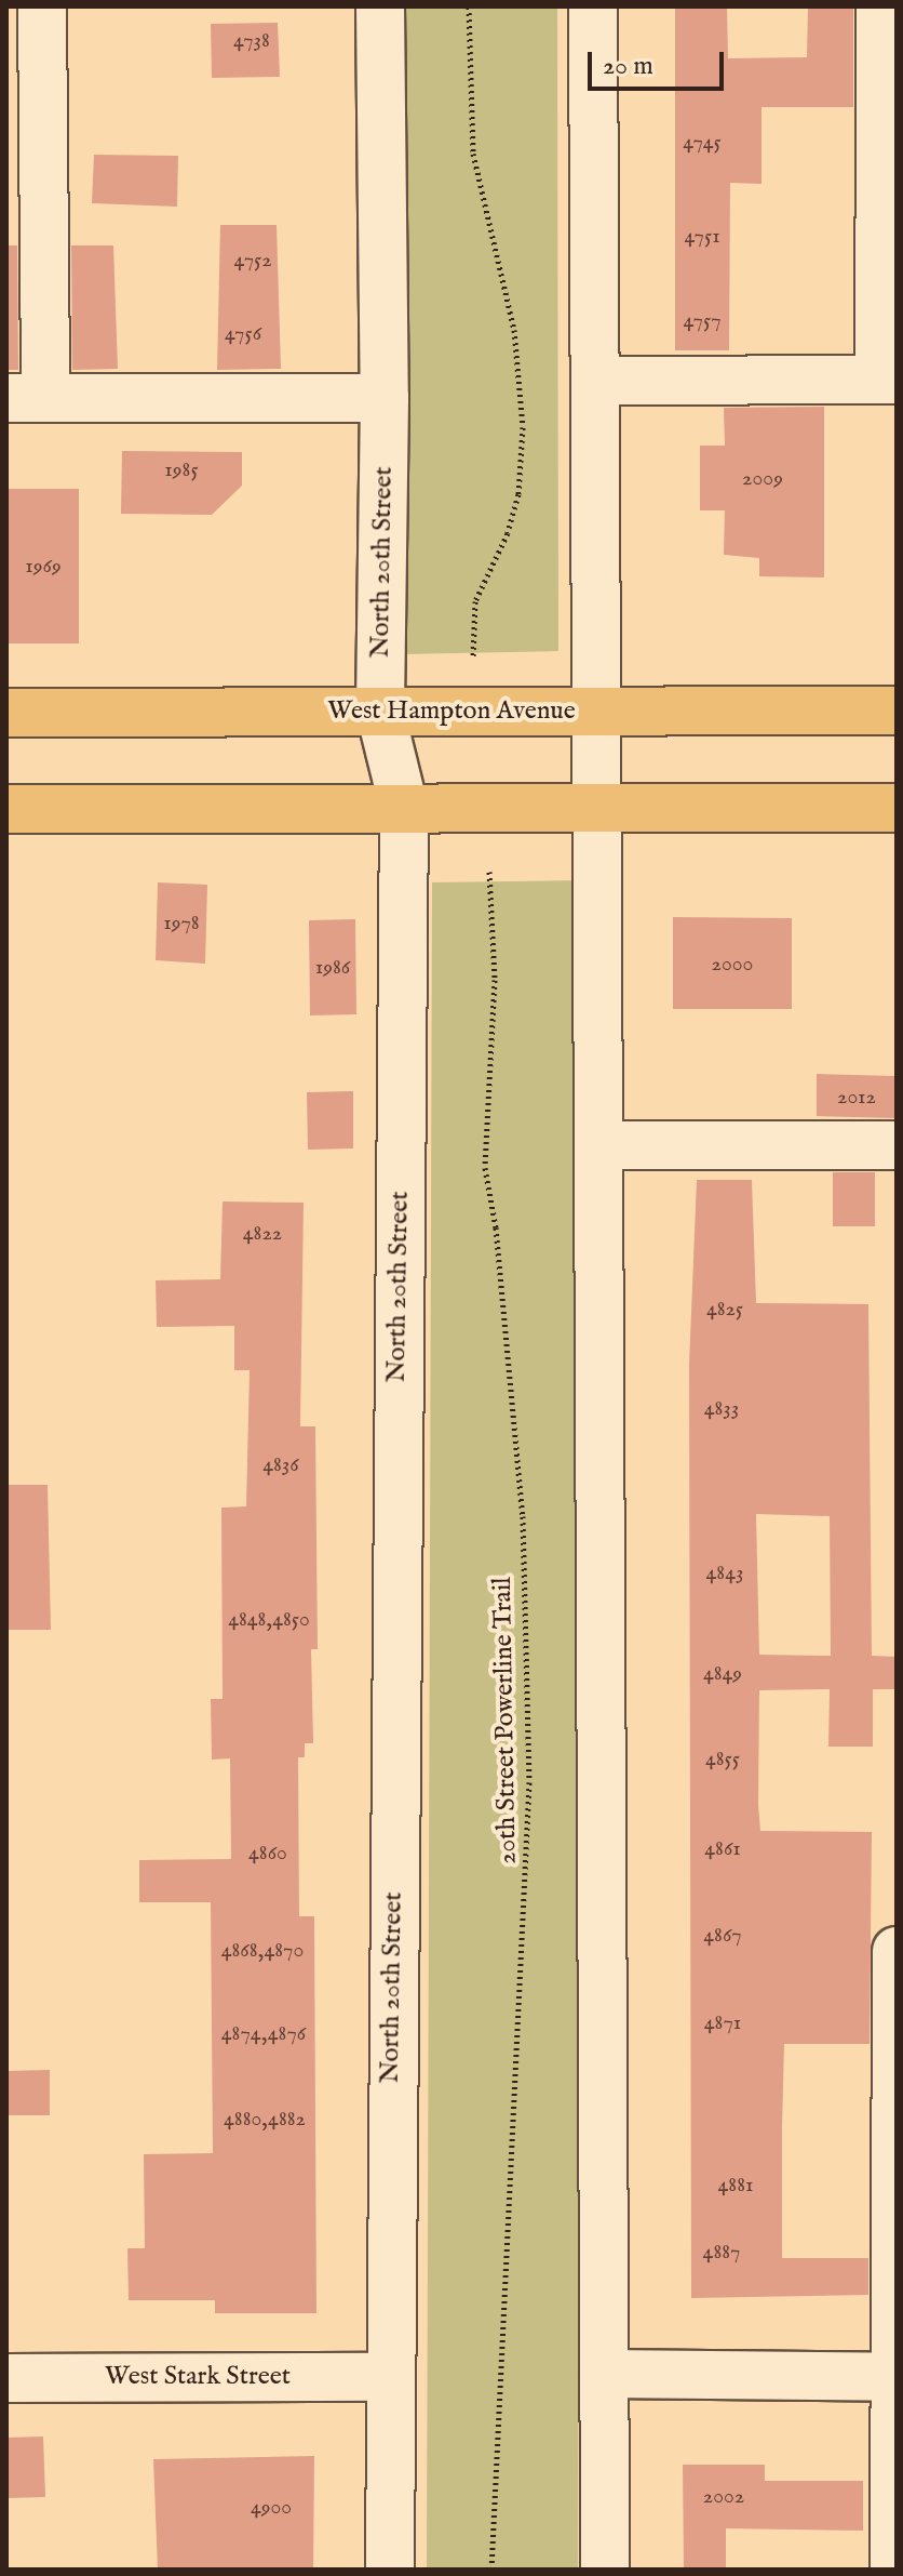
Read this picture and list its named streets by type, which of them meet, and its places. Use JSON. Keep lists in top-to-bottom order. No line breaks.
{"streets":{"main road":["West Hampton Avenue"],"street":["North 20th Street","West Stark Street"],"path":["20th Street Powerline Trail"]},"crossings":[["North 20th Street","West Hampton Avenue"],["North 20th Street","West Stark Street"]],"house_numbers":["4738","4745","4751","4752","4757","4756","1985","2009","1969","1978","2000","1986","2012","4822","4825","4833","4836","4843","4848,4850","4849","4855","4861","4860","4867","4868,4870","4871","4874,4876","4880,4882","4881","4887","2002","4900"],"scale_bar":"20 m"}
